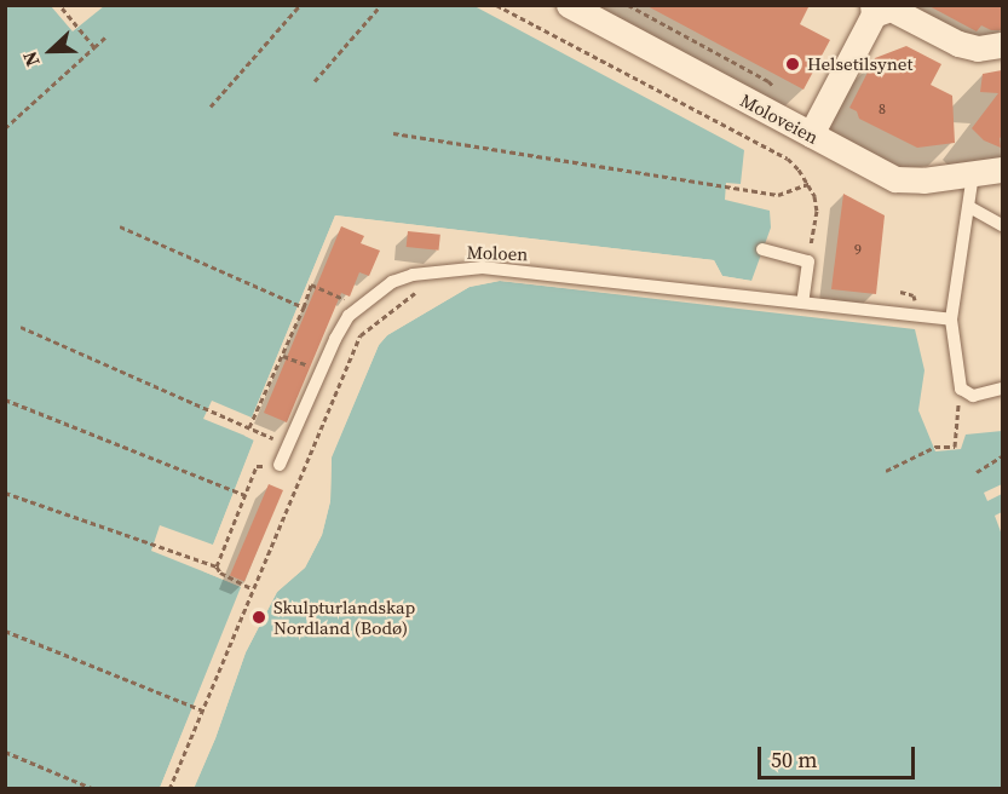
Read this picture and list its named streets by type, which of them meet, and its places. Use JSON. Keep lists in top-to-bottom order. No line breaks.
{"streets":{"street":["Moloveien"],"lane":["Moloen"]},"places":["Helsetilsynet","Skulpturlandskap Nordland (Bodø)"],"house_numbers":["8","9"],"scale_bar":"50 m","north":"left"}
